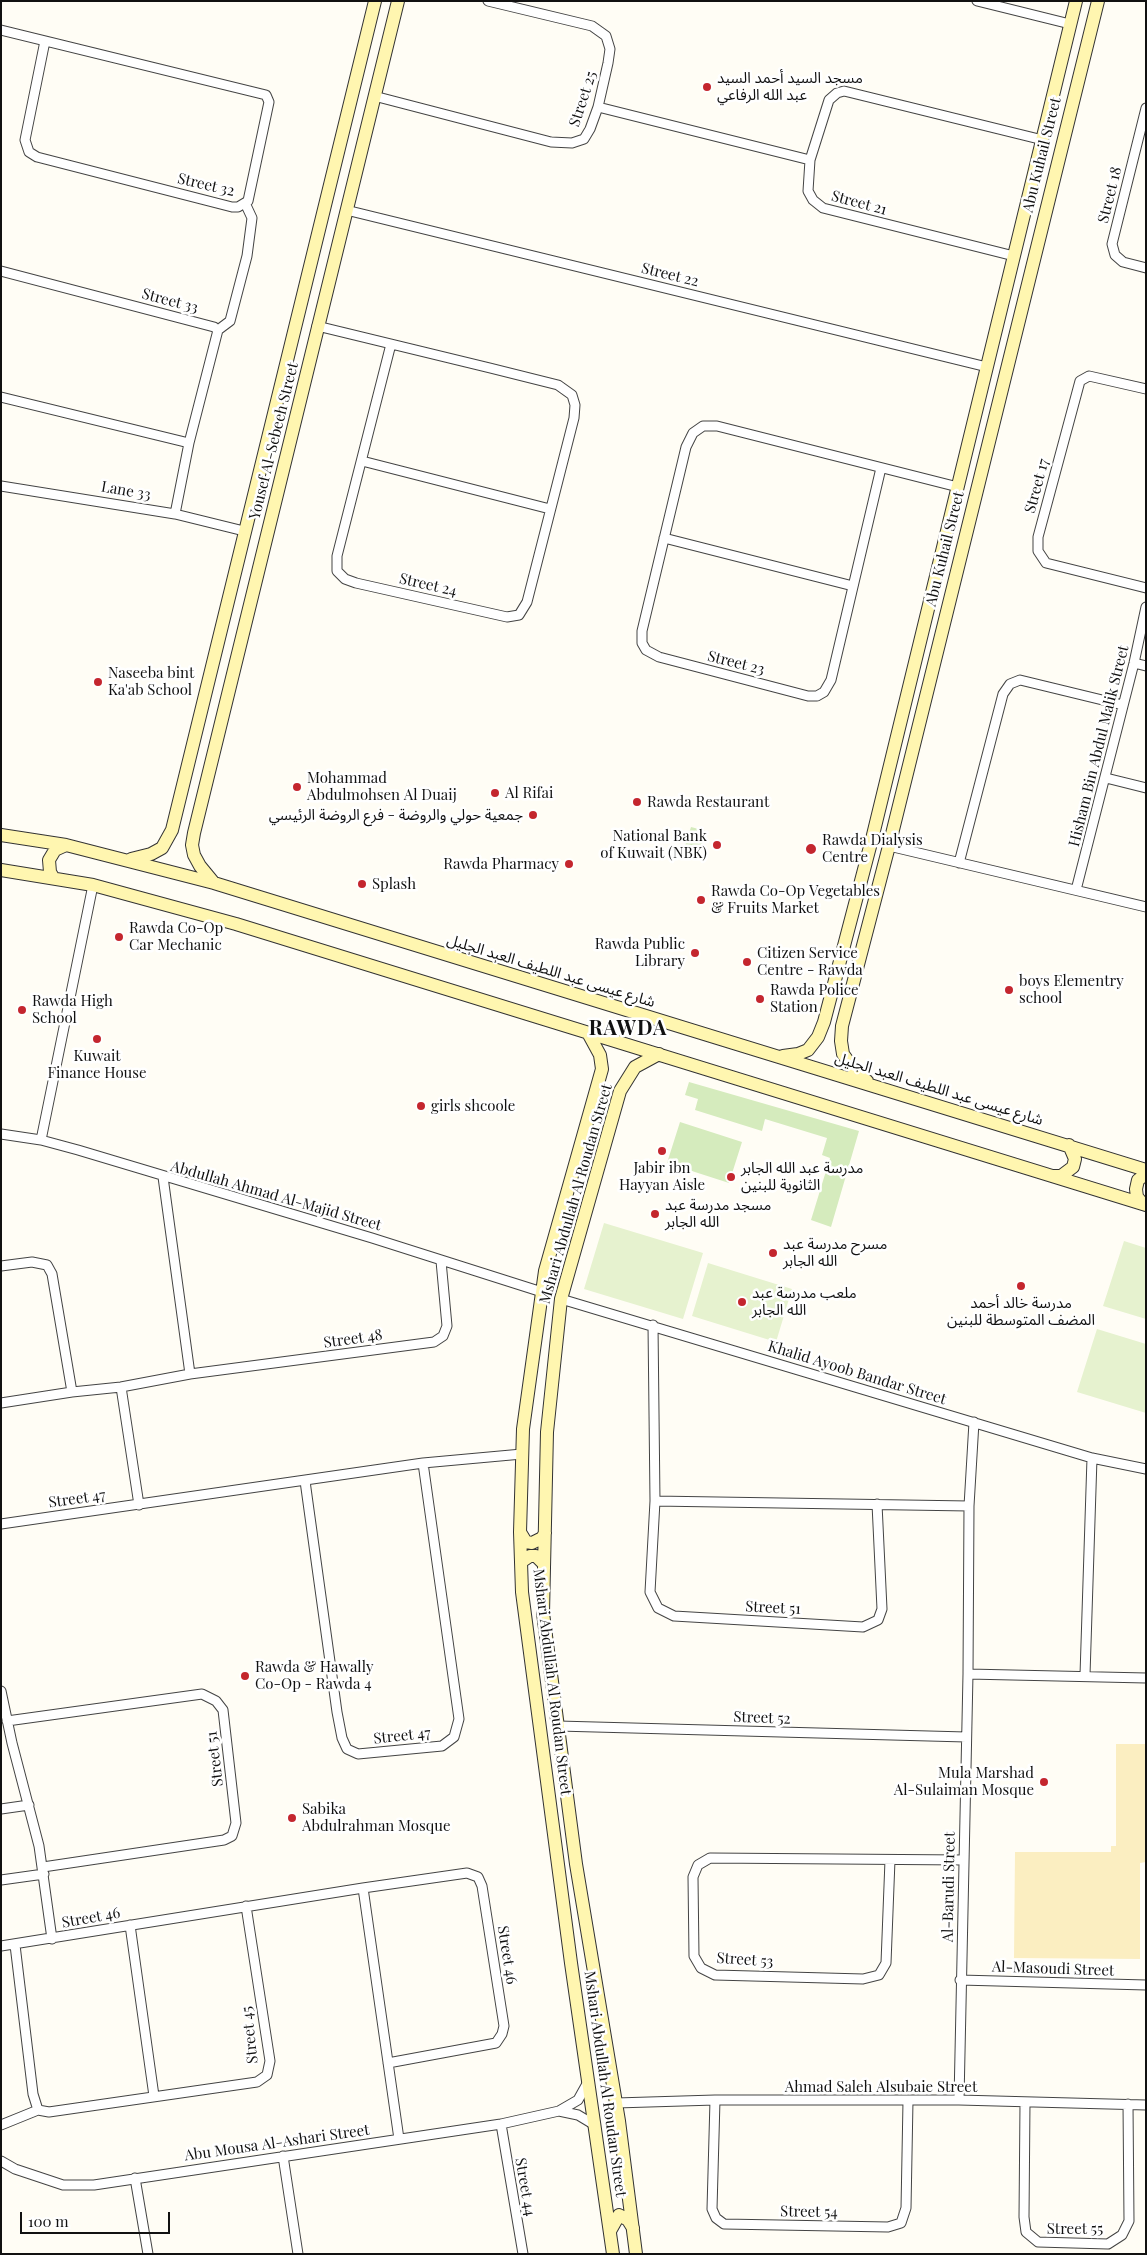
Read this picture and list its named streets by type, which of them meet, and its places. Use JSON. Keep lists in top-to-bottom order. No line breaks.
{"streets":{"street":["Street 25","Abu Kuhail Street","Street 32","Street 18","Street 21","Street 22","Street 33","Yousef Al-Sebeeh Street","Street 17","Lane 33","Street 24","Street 23","Hisham Bin Abdul Malik Street","شارع عيسى عبد اللطيف العبد الجليل","Mshari Abdullah Al Roudan Street","Abdullah Ahmad Al-Majid Street","Street 48","Khalid Ayoob Bandar Street","Street 47","Street 51","Street 52","Al-Barudi Street","Street 46","Street 53","Al-Masoudi Street","Street 45","Ahmad Saleh Alsubaie Street","Abu Mousa Al-Ashari Street","Street 44","Street 54","Street 55"]},"crossings":[["Street 25","Yousef Al-Sebeeh Street"],["Abu Kuhail Street","Street 21"],["Abu Kuhail Street","Street 22"],["Abu Kuhail Street","Street 23"],["Abu Kuhail Street","شارع عيسى عبد اللطيف العبد الجليل"],["Street 22","Yousef Al-Sebeeh Street"],["Yousef Al-Sebeeh Street","Lane 33"],["Yousef Al-Sebeeh Street","Street 24"],["Yousef Al-Sebeeh Street","شارع عيسى عبد اللطيف العبد الجليل"],["Mshari Abdullah Al Roudan Street","Abdullah Ahmad Al-Majid Street"],["Mshari Abdullah Al Roudan Street","Khalid Ayoob Bandar Street"],["Mshari Abdullah Al Roudan Street","Street 47"],["Mshari Abdullah Al Roudan Street","Street 52"],["Mshari Abdullah Al Roudan Street","Ahmad Saleh Alsubaie Street"],["Mshari Abdullah Al Roudan Street","Abu Mousa Al-Ashari Street"],["Abdullah Ahmad Al-Majid Street","Street 48"],["Khalid Ayoob Bandar Street","Street 51"],["Khalid Ayoob Bandar Street","Al-Barudi Street"],["Street 52","Al-Barudi Street"],["Al-Barudi Street","Street 53"],["Al-Barudi Street","Al-Masoudi Street"],["Al-Barudi Street","Ahmad Saleh Alsubaie Street"],["Street 46","Street 45"],["Ahmad Saleh Alsubaie Street","Street 54"],["Ahmad Saleh Alsubaie Street","Street 55"],["Abu Mousa Al-Ashari Street","Street 44"]],"districts":["RAWDA"],"places":["مسجد السيد أحمد السيد عبد الله الرفاعي","Naseeba bint Ka'ab School","Mohammad Abdulmohsen Al Duaij","Al Rifai","Rawda Restaurant","جمعية حولي والروضة - فرع الروضة الرئيسي","National Bank of Kuwait (NBK)","Rawda Dialysis Centre","Rawda Pharmacy","Splash","Rawda Co-Op Vegetables & Fruits Market","Rawda Co-Op Car Mechanic","Rawda Public Library","Citizen Service Centre - Rawda","boys Elementry school","Rawda Police Station","Rawda High School","Kuwait Finance House","girls shcoole","Jabir ibn Hayyan Aisle","مدرسة عبد الله الجابر الثانوية للبنين","مسجد مدرسة عبد الله الجابر","مسرح مدرسة عبد الله الجابر","مدرسة خالد أحمد المضف المتوسطة للبنين","ملعب مدرسة عبد الله الجابر","Rawda & Hawally Co-Op - Rawda 4","Mula Marshad Al-Sulaiman Mosque","Sabika Abdulrahman Mosque"],"scale_bar":"100 m"}
